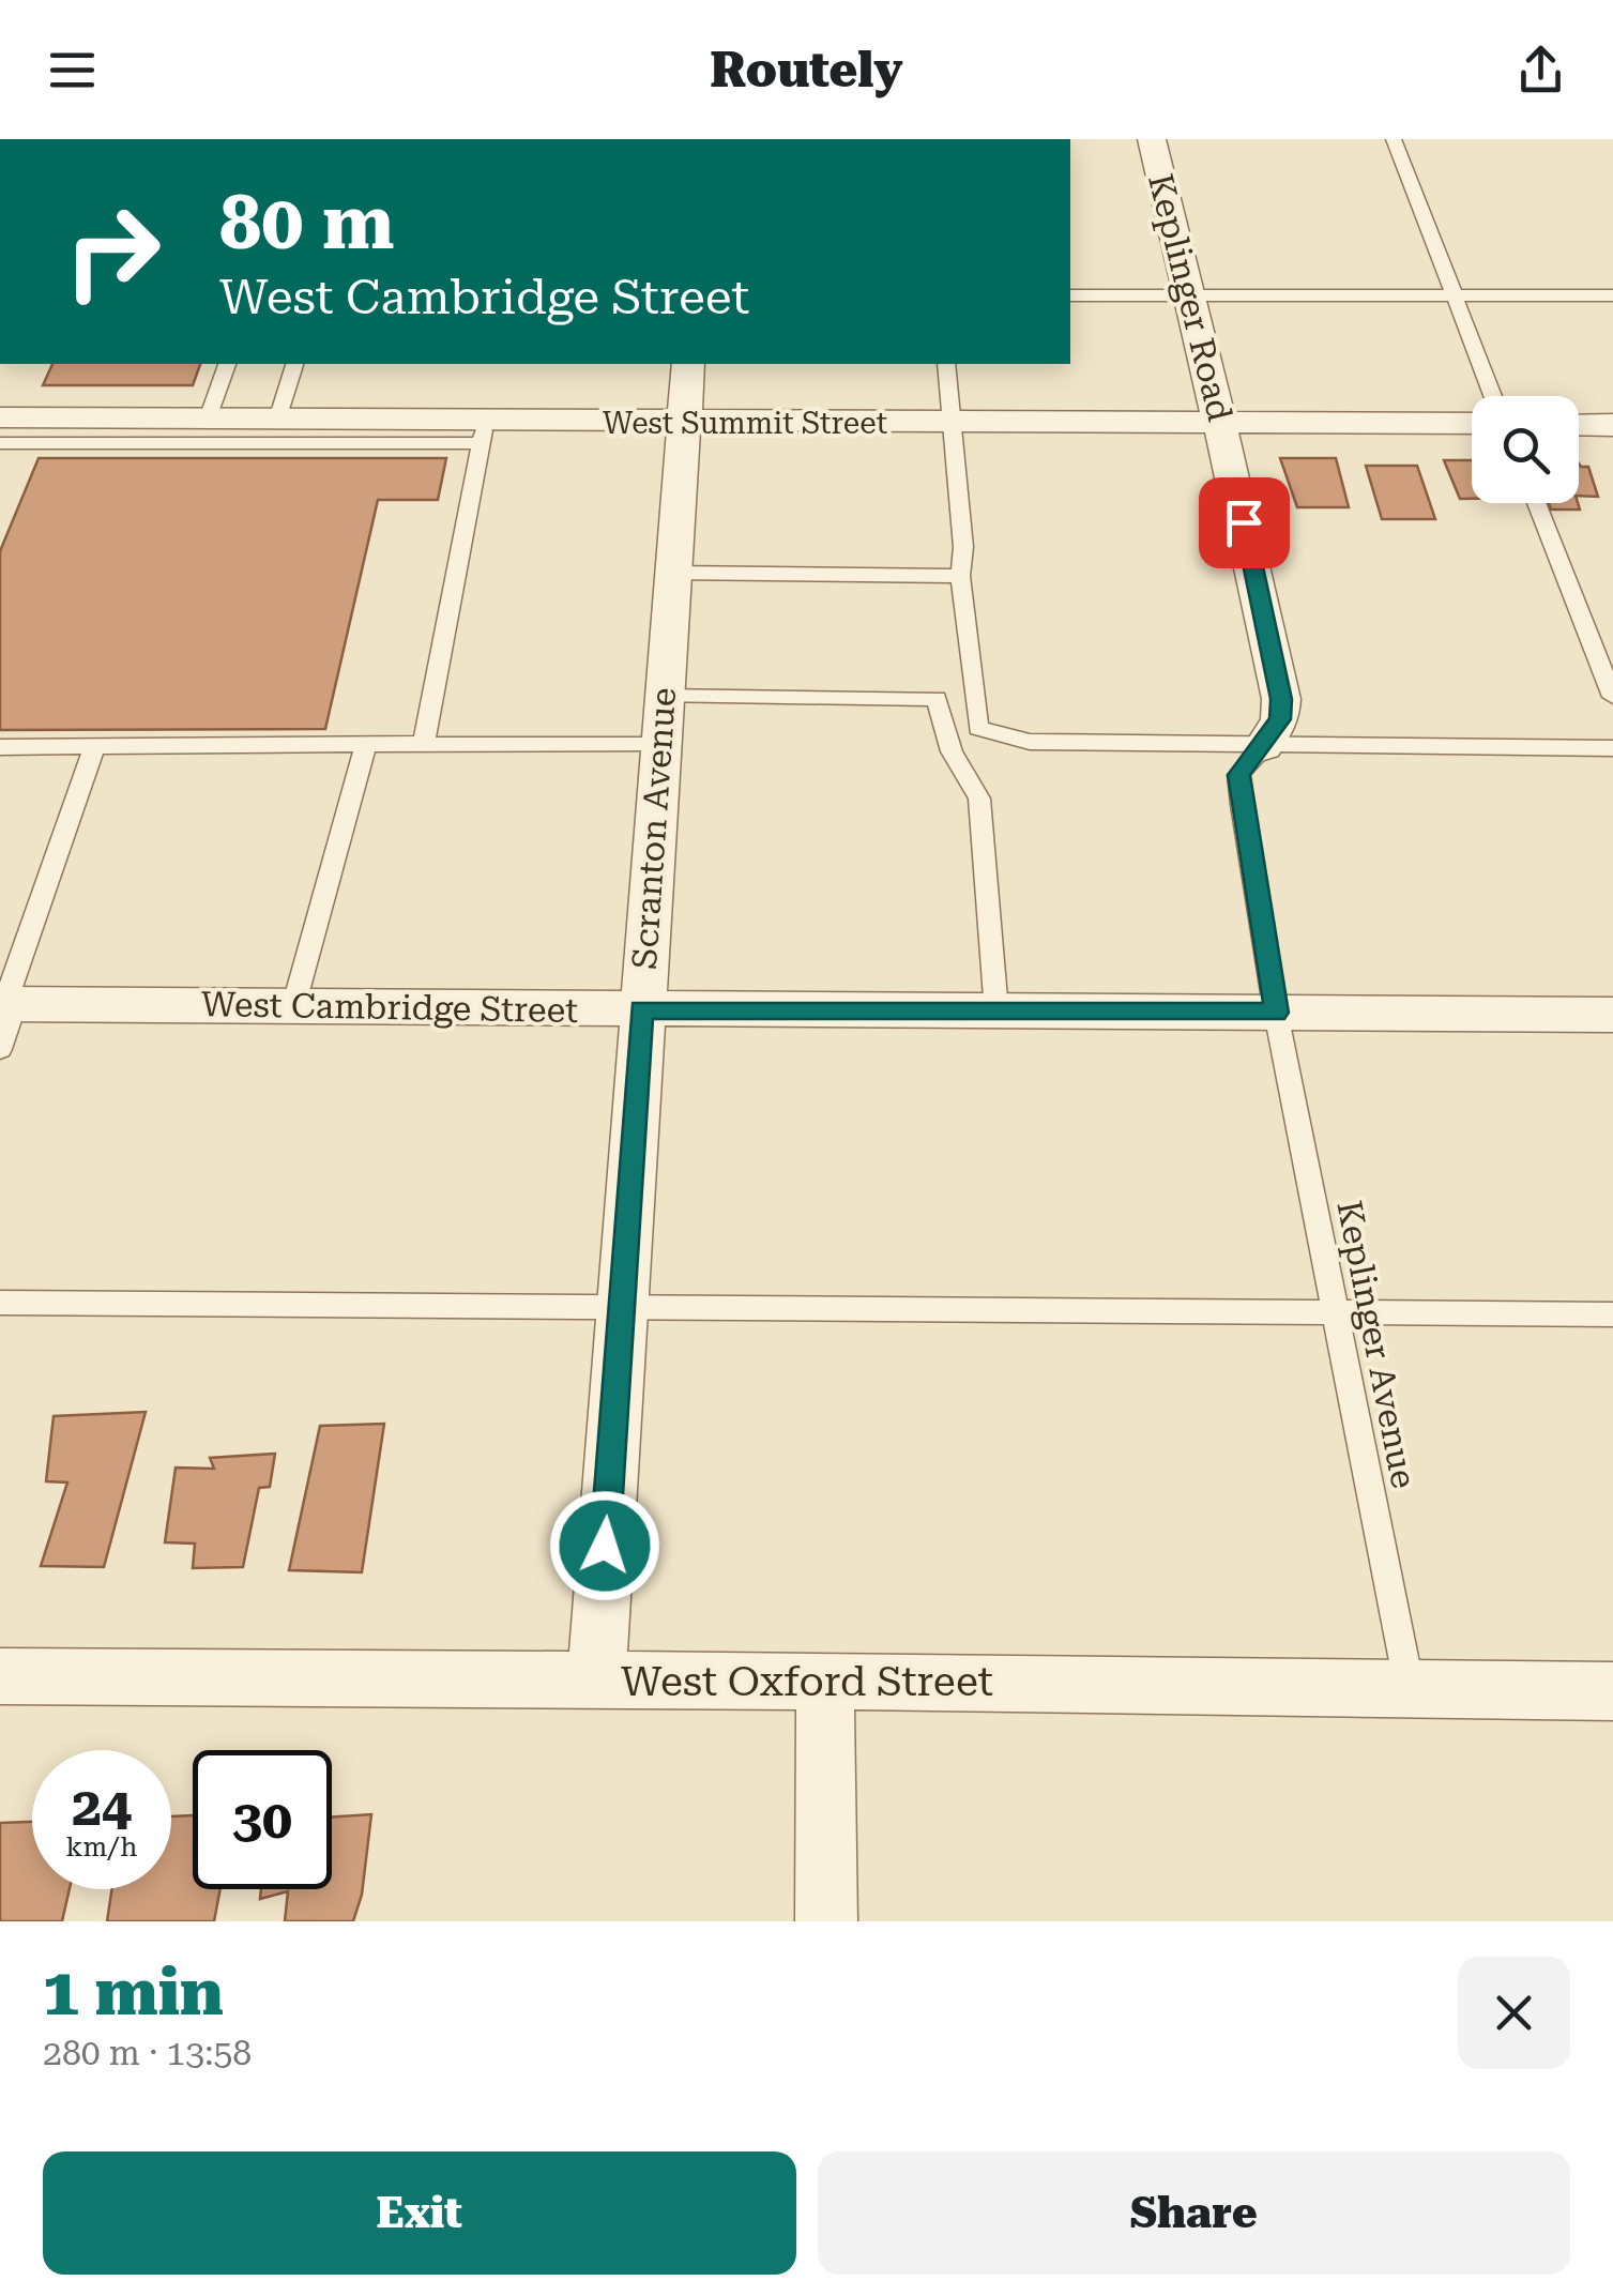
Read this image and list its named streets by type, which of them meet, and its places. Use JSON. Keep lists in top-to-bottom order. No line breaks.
{"streets":{"street":["Keplinger Road","West Summit Street","Scranton Avenue","West Cambridge Street","West Oxford Street"],"lane":["Keplinger Avenue"]},"crossings":[["Keplinger Road","West Summit Street"],["Keplinger Road","West Cambridge Street"],["Keplinger Road","Keplinger Avenue"],["West Summit Street","Scranton Avenue"],["Scranton Avenue","West Cambridge Street"],["Scranton Avenue","West Oxford Street"],["West Cambridge Street","Keplinger Avenue"],["Keplinger Avenue","West Oxford Street"]],"page":{"header":"Routely","turn":["80 m","West Cambridge Street"],"speed":"24 km/h","limit":"30","heading":["1 min","280 m · 13:58"],"buttons":["Exit","Share"]}}
